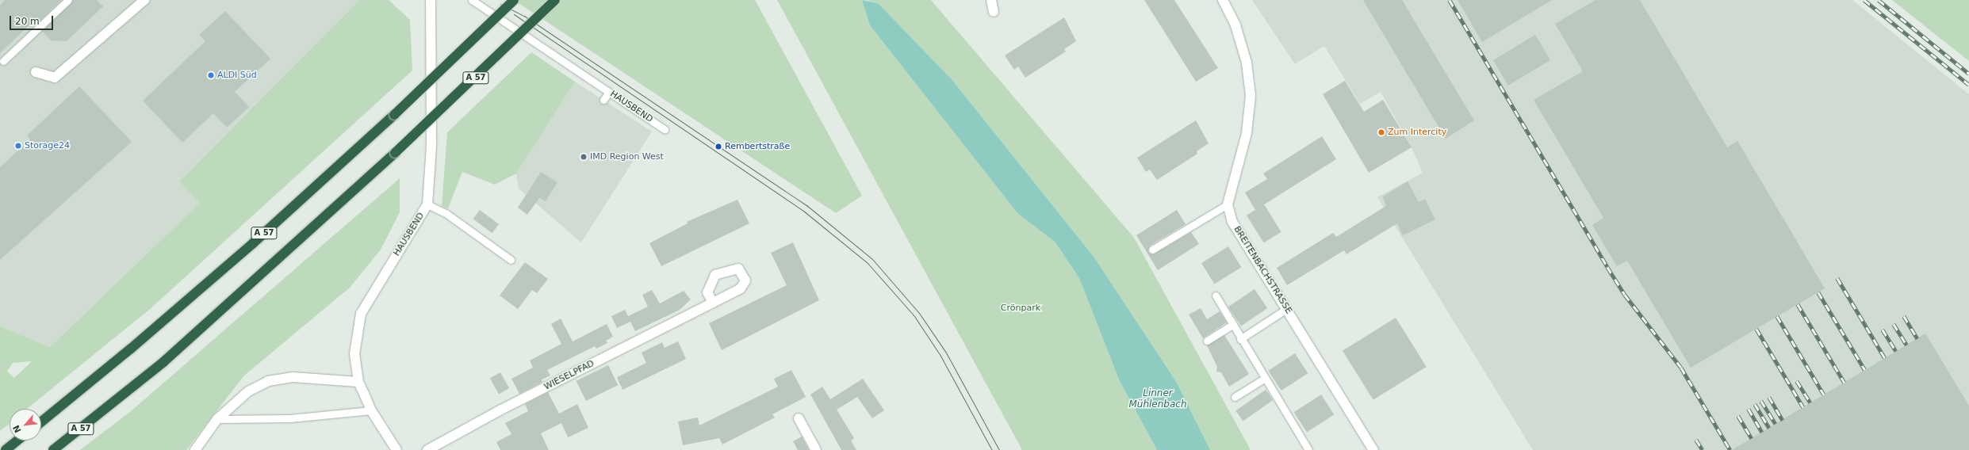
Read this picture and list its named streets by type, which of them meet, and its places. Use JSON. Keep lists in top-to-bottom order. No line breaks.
{"streets":{"highway":["A 57"],"street":["HAUSBEND","BREITENBACHSTRASSE","WIESELPFAD"]},"water":["Linner Mühlenbach"],"parks":["Crönpark"],"places":["ALDI Süd","Zum Intercity","Storage24","Rembertstraße","IMD Region West"],"scale_bar":"20 m","north":"bottom left"}
